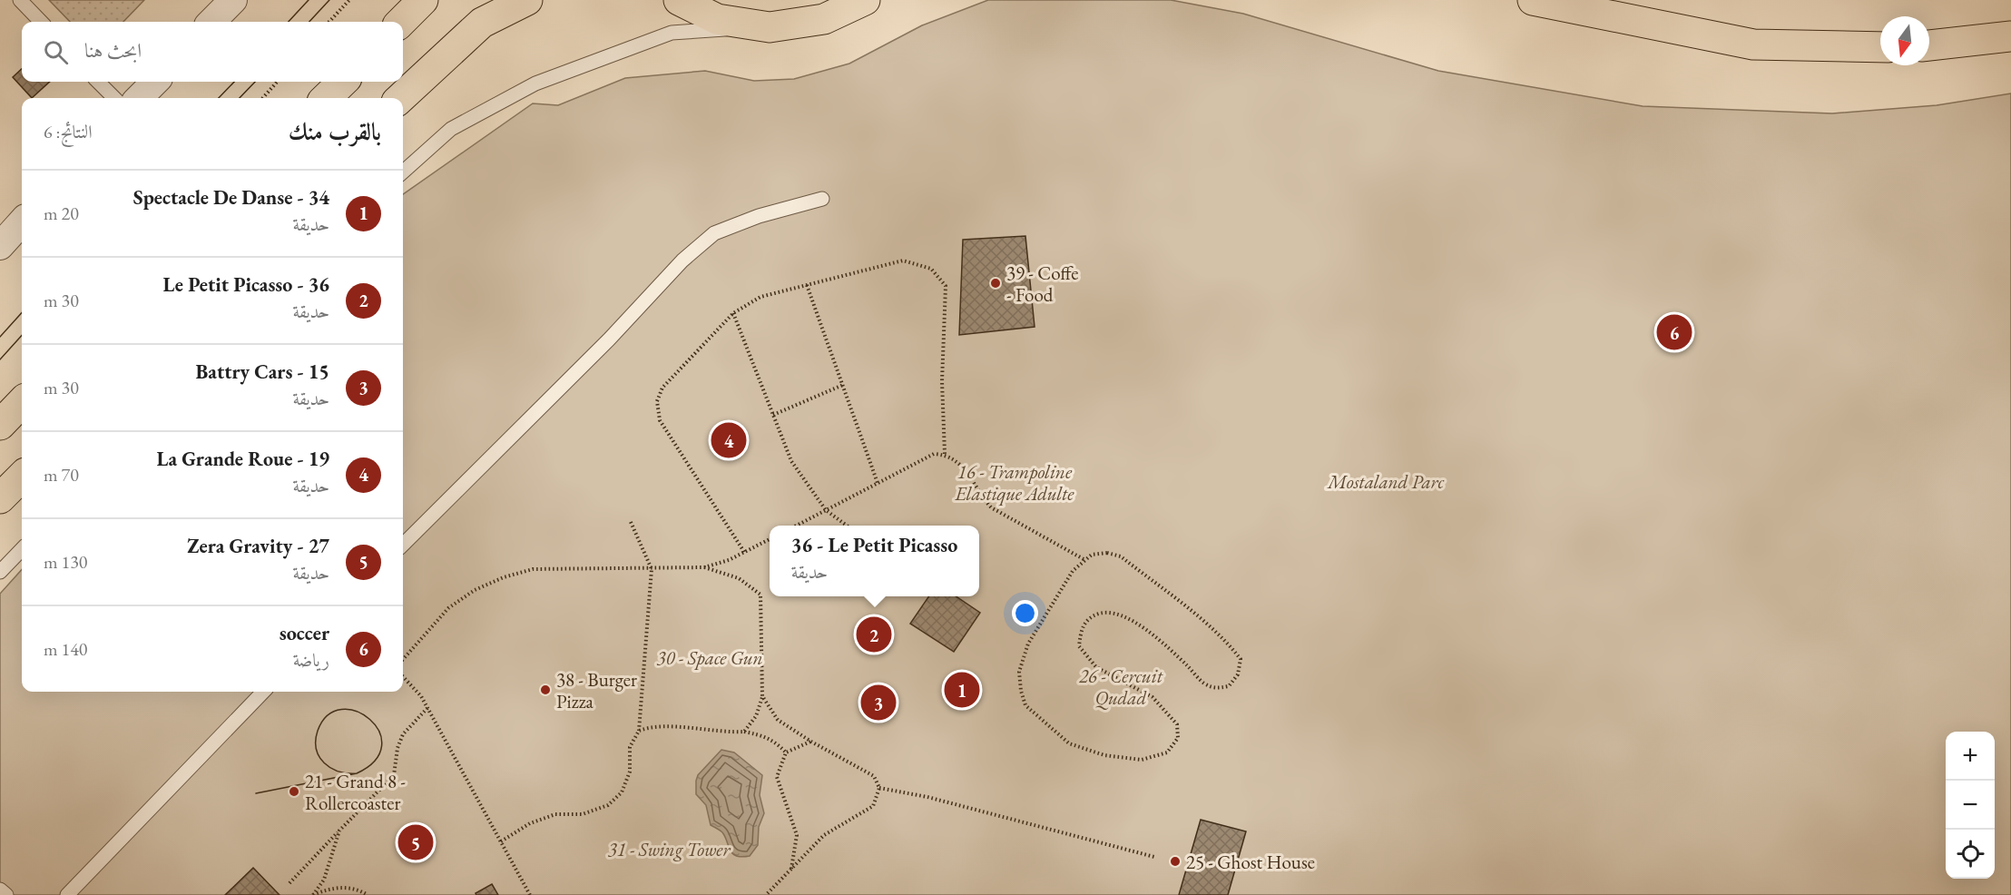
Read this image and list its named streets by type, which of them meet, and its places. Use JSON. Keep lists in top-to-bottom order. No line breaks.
{"parks":["16 - Trampoline Elastique Adulte","Mostaland Parc","30 - Space Gun","26 - Cercuit Qudad","31 - Swing Tower"],"places":["39 - Coffe - Food","38 - Burger Pizza","21 - Grand 8 - Rollercoaster","25 - Ghost House"],"north":"bottom","page":{"search":"ابحث هنا","heading":["بالقرب منك","النتائج: 6"],"list":[{"mark":"1","name":"34 - Spectacle De Danse","note":"حديقة","value":"20 m"},{"mark":"2","name":"36 - Le Petit Picasso","note":"حديقة","value":"30 m"},{"mark":"3","name":"15 - Battry Cars","note":"حديقة","value":"30 m"},{"mark":"4","name":"19 - La Grande Roue","note":"حديقة","value":"70 m"},{"mark":"5","name":"27 - Zera Gravity","note":"حديقة","value":"130 m"},{"mark":"6","name":"soccer","note":"رياضة","value":"140 m"}],"pins":["6","4","2","1","3","5"],"popup":["36 - Le Petit Picasso","حديقة"],"map_buttons":["+","−"]}}
